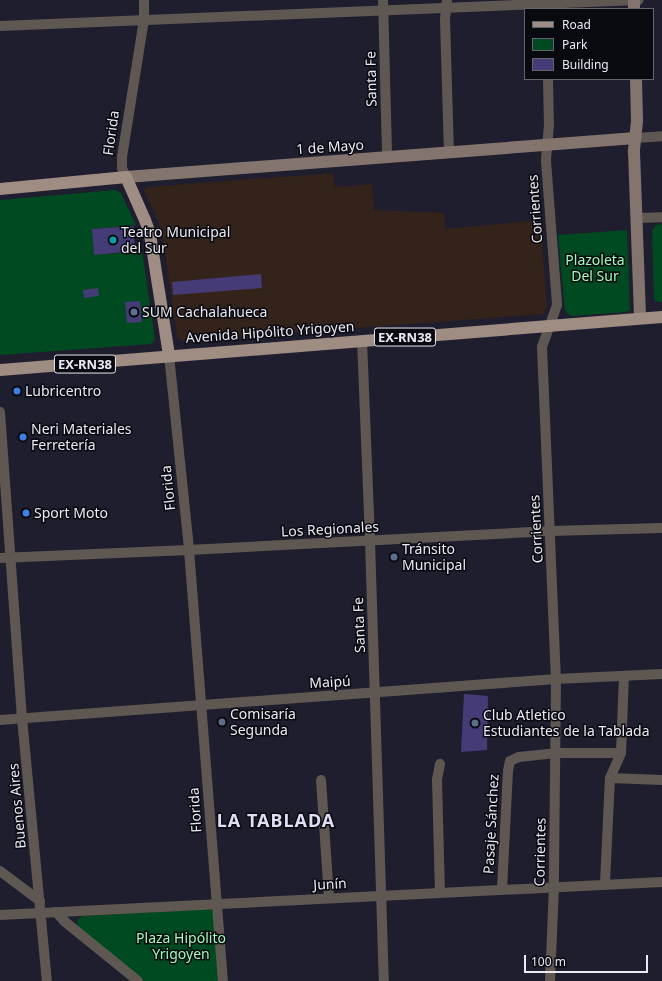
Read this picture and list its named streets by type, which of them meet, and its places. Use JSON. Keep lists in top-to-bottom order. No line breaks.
{"streets":{"main road":["Florida","1 de Mayo","Avenida Hipólito Yrigoyen","EX-RN38"],"street":["Santa Fe","Corrientes","Los Regionales","Maipú","Buenos Aires","Pasaje Sánchez","Junín"]},"crossings":[["Santa Fe","1 de Mayo"],["Santa Fe","Avenida Hipólito Yrigoyen"],["Santa Fe","Los Regionales"],["Santa Fe","Maipú"],["Santa Fe","Junín"],["Florida","1 de Mayo"],["Florida","Avenida Hipólito Yrigoyen"],["Florida","Los Regionales"],["Florida","Maipú"],["Florida","Junín"],["1 de Mayo","Corrientes"],["Corrientes","Avenida Hipólito Yrigoyen"],["Corrientes","Los Regionales"],["Corrientes","Maipú"],["Corrientes","Pasaje Sánchez"],["Corrientes","Junín"],["Los Regionales","Buenos Aires"],["Maipú","Buenos Aires"],["Buenos Aires","Junín"],["Pasaje Sánchez","Junín"]],"districts":["LA TABLADA"],"parks":["Plazoleta Del Sur","Plaza Hipólito Yrigoyen"],"places":["Teatro Municipal del Sur","SUM Cachalahueca","Lubricentro","Neri Materiales Ferretería","Sport Moto","Tránsito Municipal","Comisaría Segunda","Club Atletico Estudiantes de la Tablada"],"legend":["Road","Park","Building"],"scale_bar":"100 m"}
